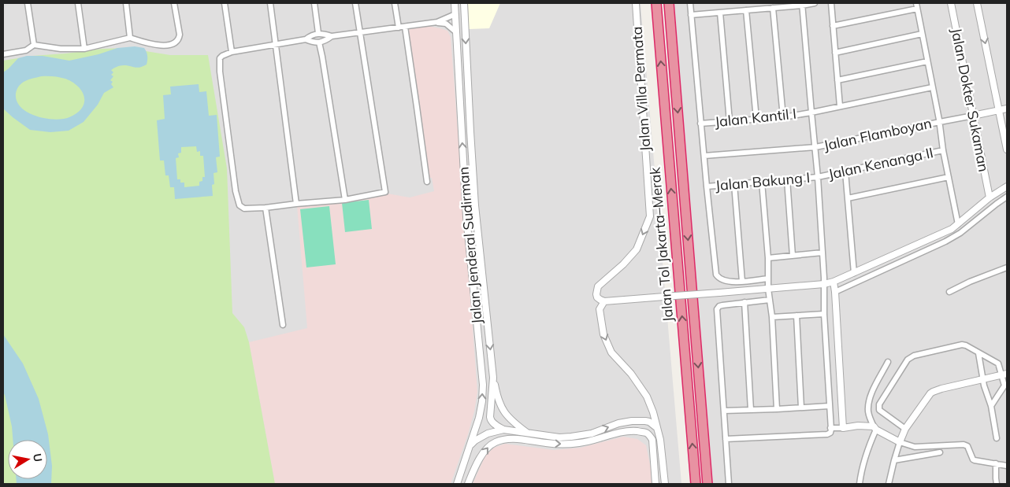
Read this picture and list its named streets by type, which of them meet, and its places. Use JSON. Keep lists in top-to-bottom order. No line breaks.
{"streets":{"highway":["Jalan Tol Jakarta–Merak"],"street":["Jalan Villa Permata","Jalan Dokter Sukaman","Jalan Kantil I","Jalan Flamboyan","Jalan Kenanga II","Jalan Bakung I","Jalan Jenderal Sudirman"]},"crossings":[["Jalan Dokter Sukaman","Jalan Flamboyan"],["Jalan Kantil I","Jalan Bakung I"],["Jalan Flamboyan","Jalan Bakung I"],["Jalan Kenanga II","Jalan Bakung I"]],"one_way":["Jalan Villa Permata"],"north":"right"}
